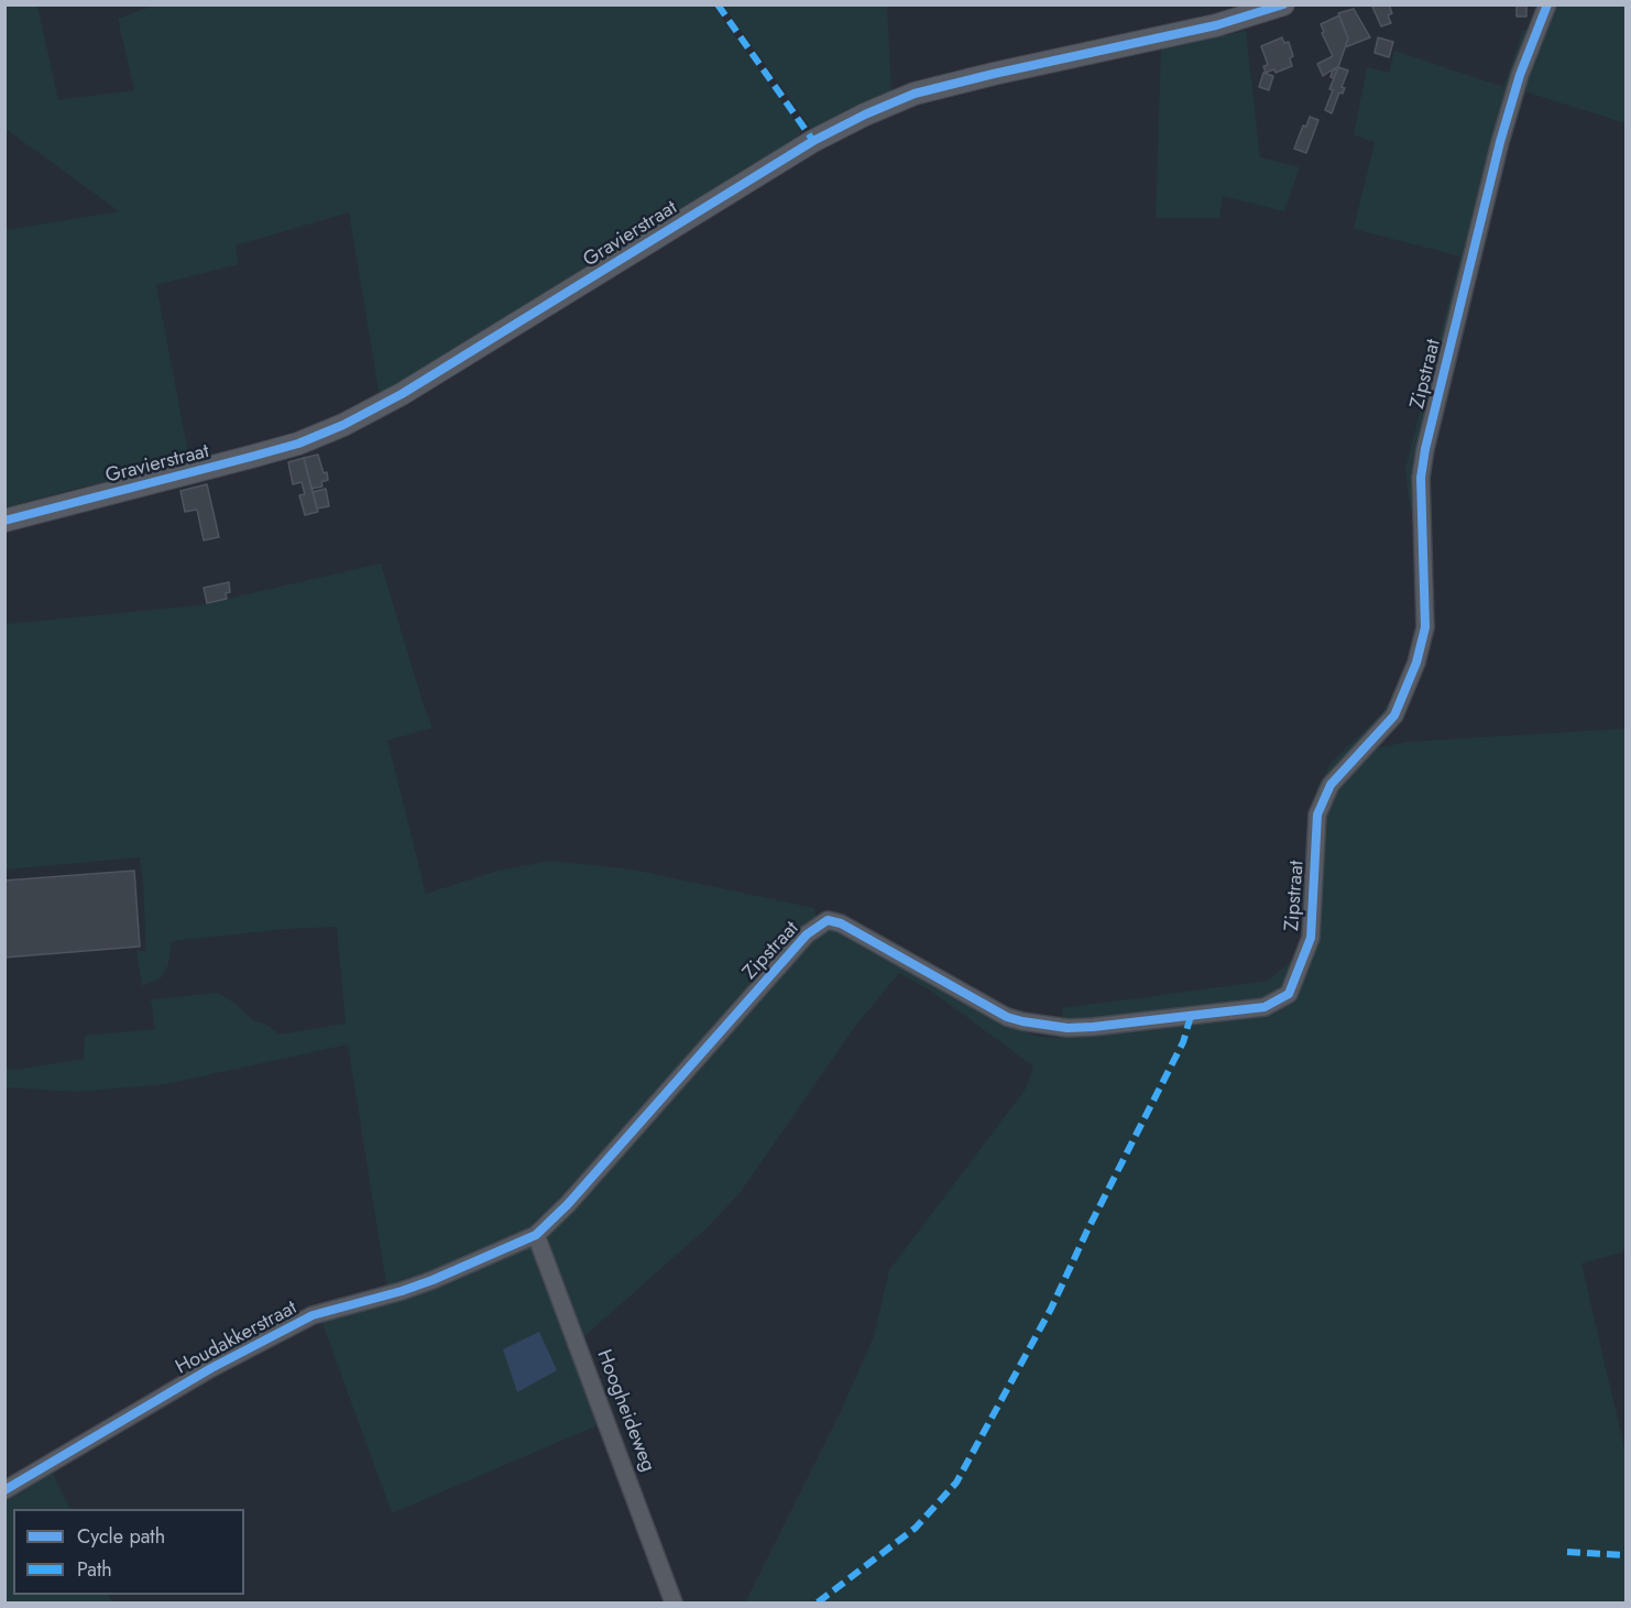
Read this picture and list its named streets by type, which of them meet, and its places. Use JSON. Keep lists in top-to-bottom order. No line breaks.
{"streets":{"street":["Gravierstraat","Zipstraat","Houdakkerstraat","Hoogheideweg"]},"crossings":[["Zipstraat","Houdakkerstraat"],["Zipstraat","Hoogheideweg"],["Houdakkerstraat","Hoogheideweg"]],"legend":["Cycle path","Path"]}
